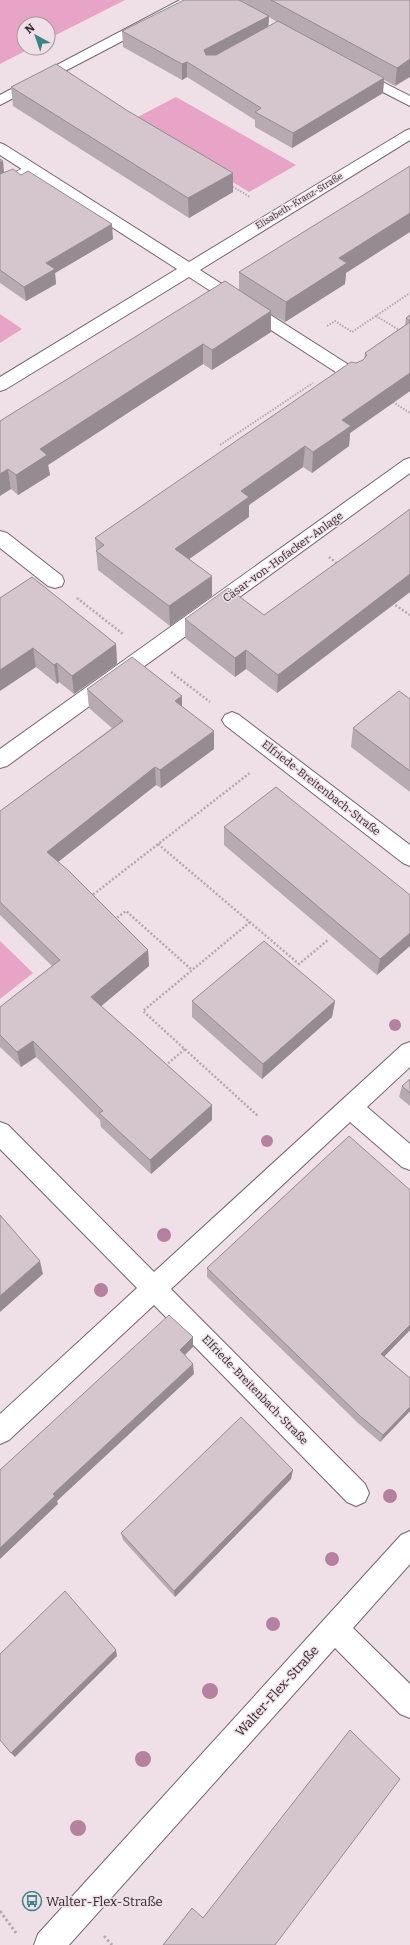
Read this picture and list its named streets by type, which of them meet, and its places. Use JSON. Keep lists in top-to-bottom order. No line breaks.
{"streets":{"street":["Elisabeth-Kranz-Straße","Cäsar-von-Hofacker-Anlage","Elfriede-Breitenbach-Straße","Walter-Flex-Straße"]},"places":{"bus stop":["Walter-Flex-Straße"]},"north":"top left"}
